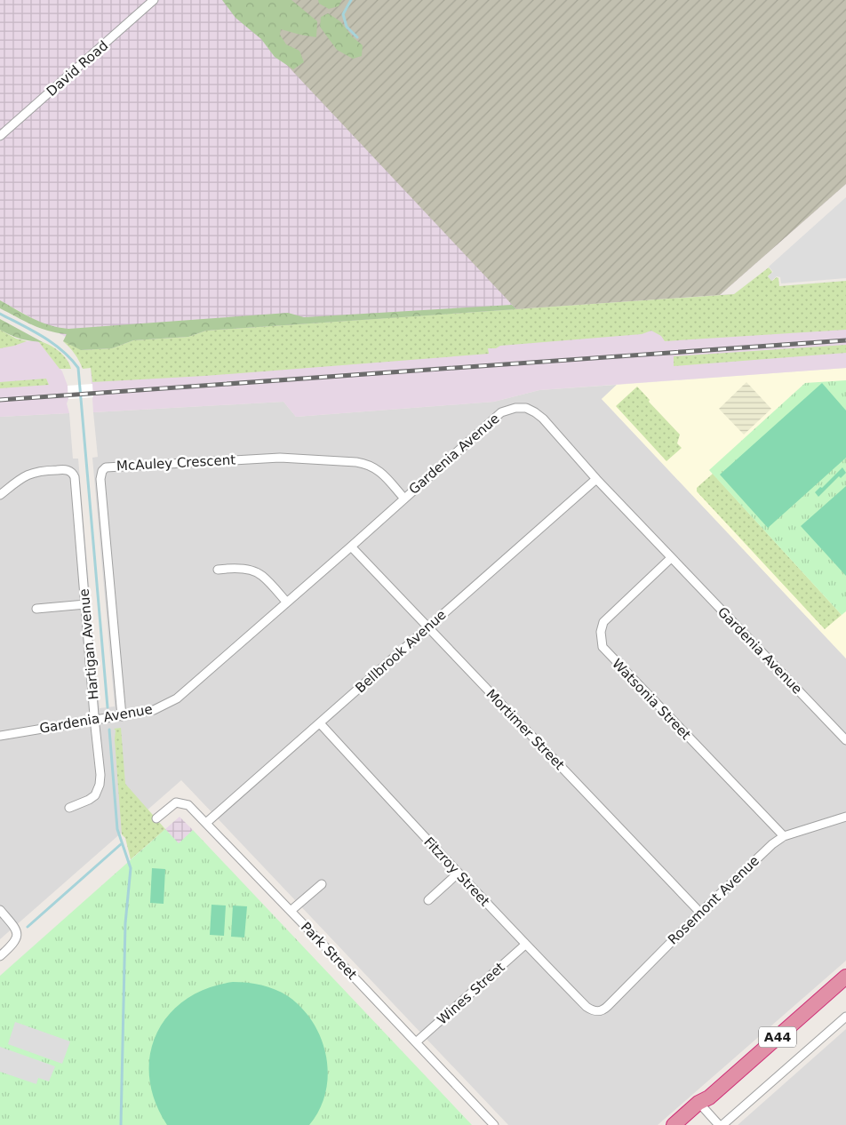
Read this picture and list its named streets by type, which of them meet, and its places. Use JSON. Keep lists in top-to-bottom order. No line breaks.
{"streets":{"highway":["A44"],"street":["David Road","Gardenia Avenue","McAuley Crescent","Hartigan Avenue","Bellbrook Avenue","Watsonia Street","Mortimer Street","Fitzroy Street","Rosemont Avenue","Park Street","Wines Street"]},"crossings":[["Gardenia Avenue","McAuley Crescent"],["Gardenia Avenue","Hartigan Avenue"],["Gardenia Avenue","Bellbrook Avenue"],["Gardenia Avenue","Watsonia Street"],["Gardenia Avenue","Mortimer Street"],["Bellbrook Avenue","Mortimer Street"],["Bellbrook Avenue","Fitzroy Street"],["Bellbrook Avenue","Park Street"],["Watsonia Street","Rosemont Avenue"],["Mortimer Street","Rosemont Avenue"],["Fitzroy Street","Rosemont Avenue"],["Fitzroy Street","Wines Street"],["Park Street","Wines Street"]]}
